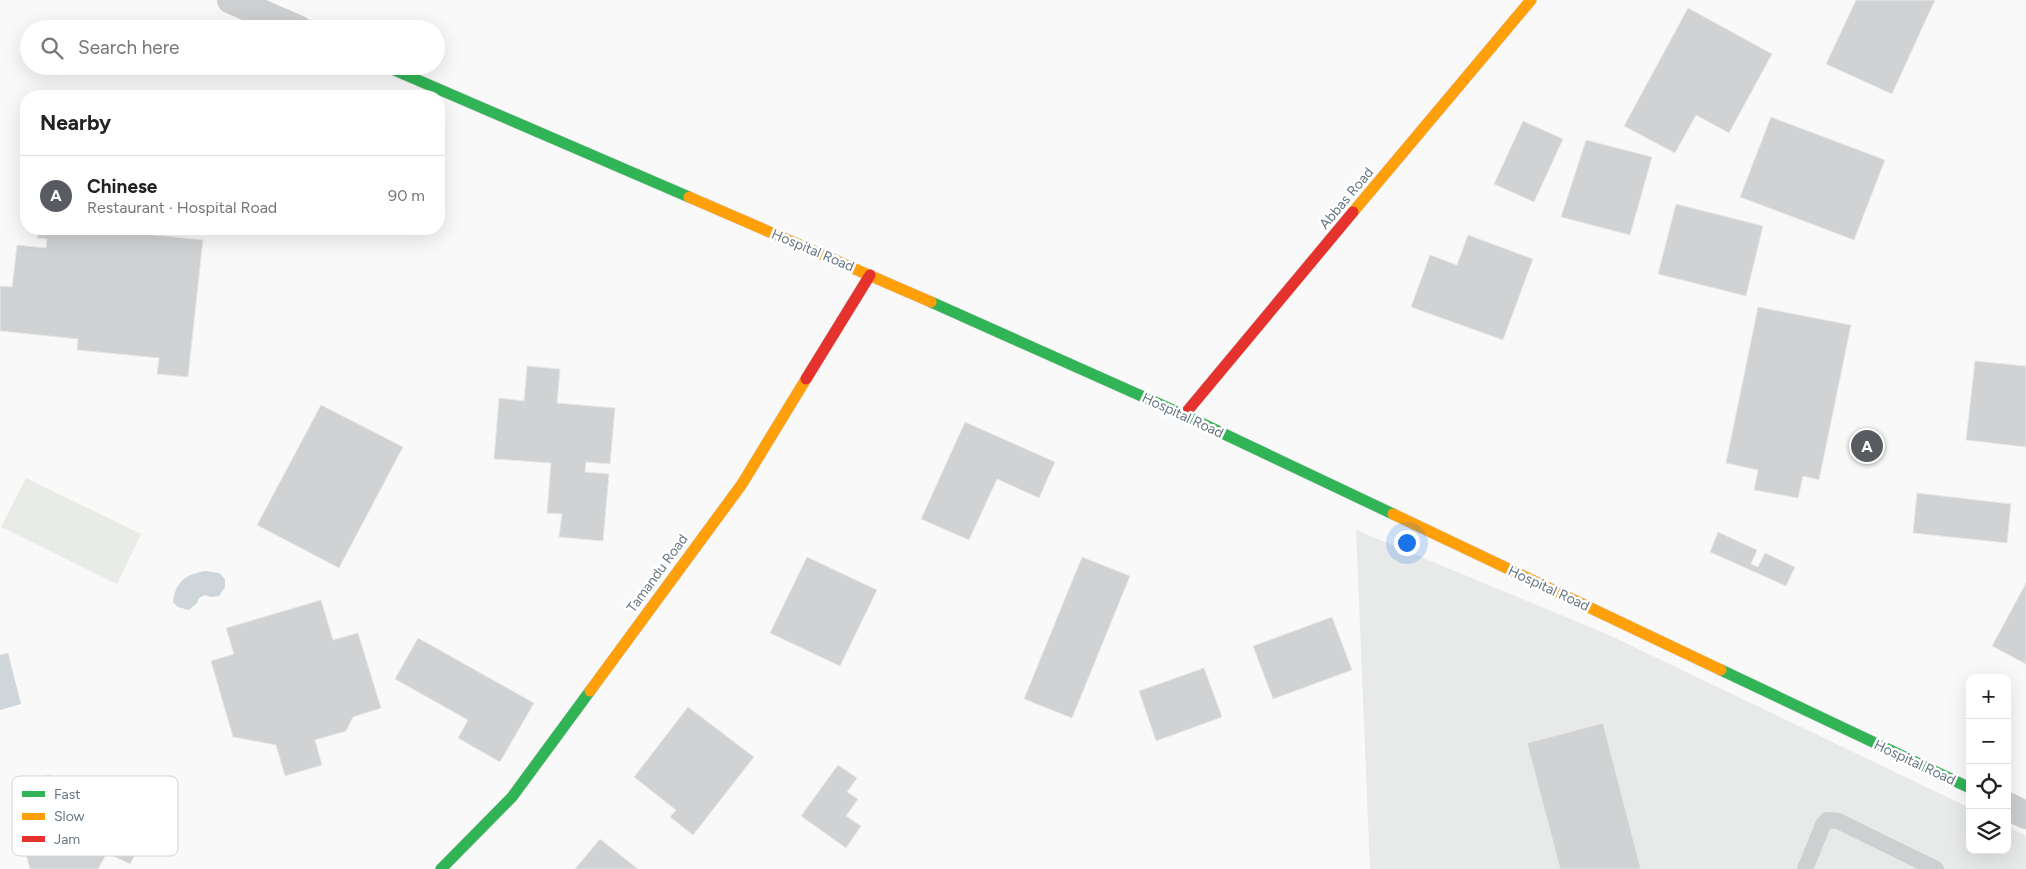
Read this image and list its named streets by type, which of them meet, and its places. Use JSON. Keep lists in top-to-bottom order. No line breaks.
{"streets":{"street":["Abbas Road","Hospital Road","Tamandu Road"]},"crossings":[["Abbas Road","Hospital Road"],["Hospital Road","Tamandu Road"]],"legend":["Fast","Slow","Jam"],"page":{"search":"Search here","heading":"Nearby","list":[{"mark":"A","name":"Chinese","note":"Restaurant · Hospital Road","value":"90 m"}],"pins":"A","map_buttons":["+","−"]}}
